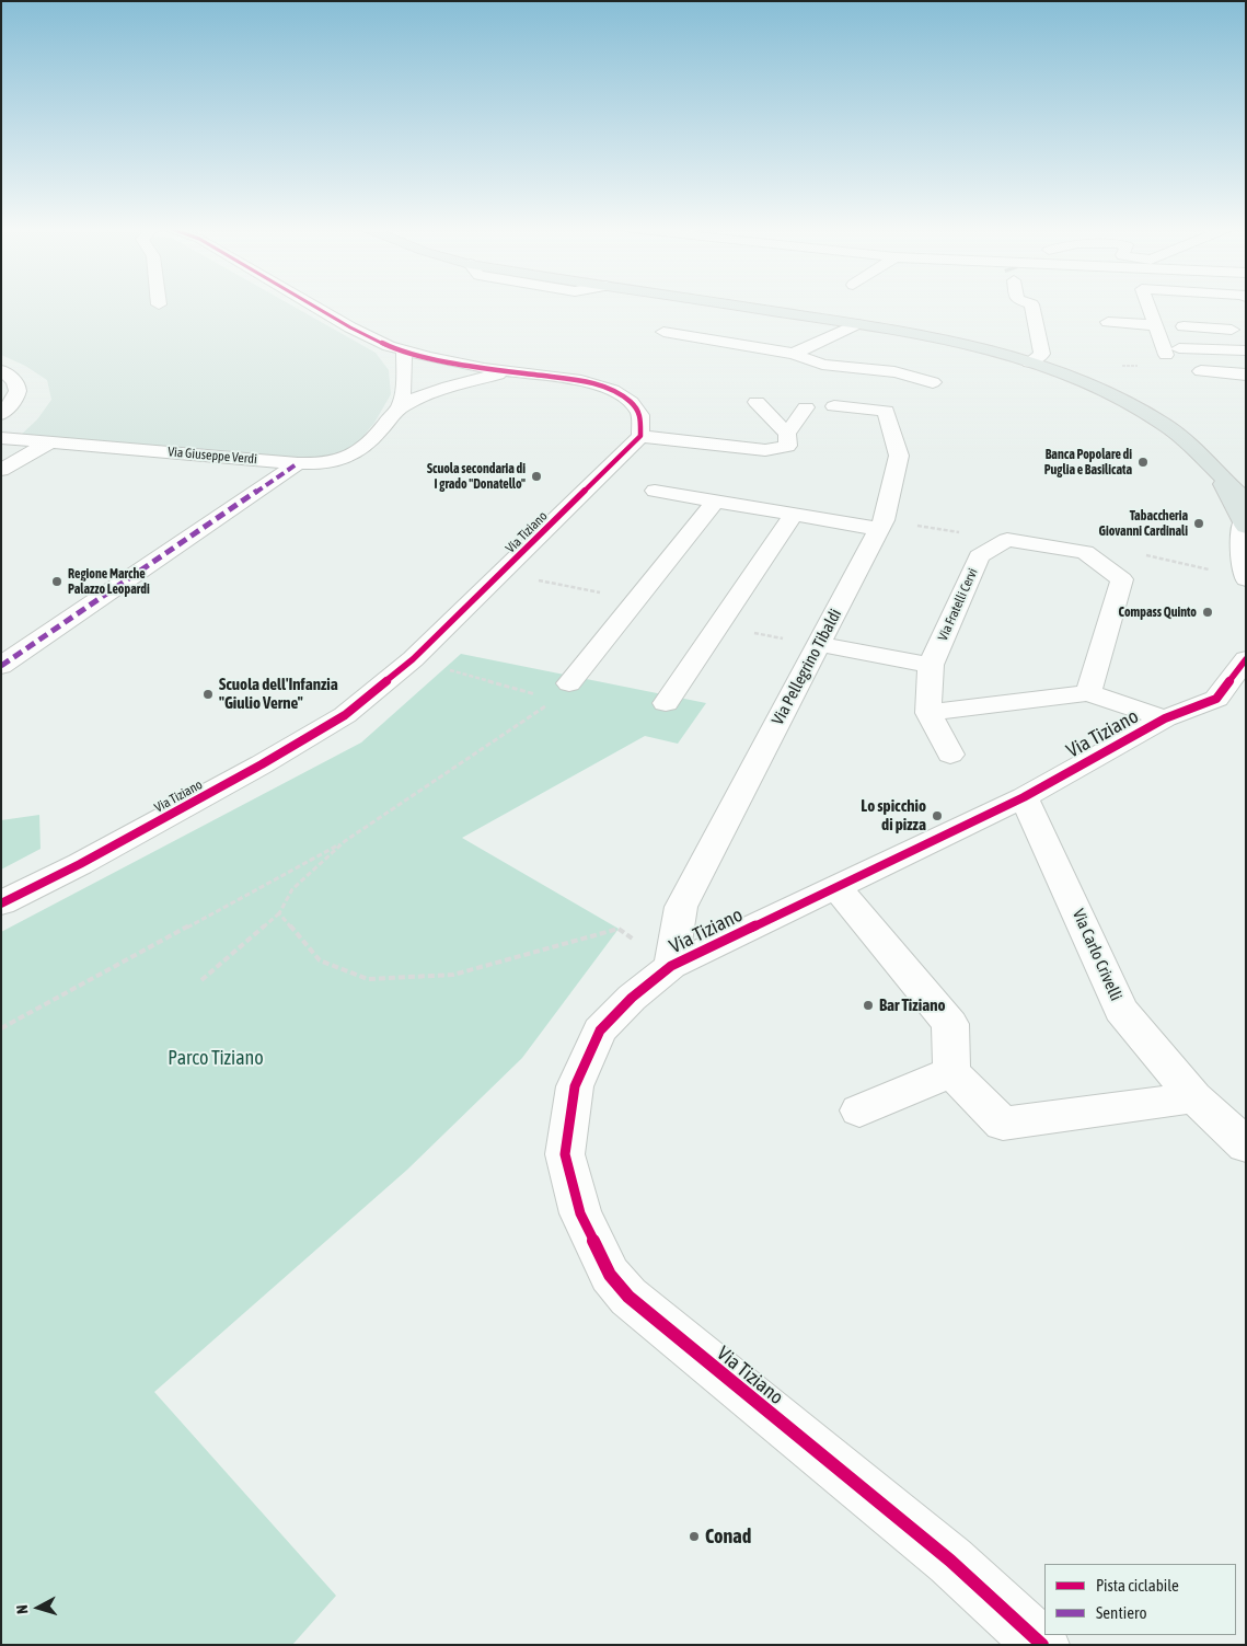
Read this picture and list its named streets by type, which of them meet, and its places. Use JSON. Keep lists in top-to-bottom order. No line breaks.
{"streets":{"street":["Via Giuseppe Verdi","Via Tiziano","Via Fratelli Cervi","Via Pellegrino Tibaldi","Via Carlo Crivelli"]},"crossings":[["Via Tiziano","Via Pellegrino Tibaldi"],["Via Tiziano","Via Carlo Crivelli"]],"parks":["Parco Tiziano"],"places":["Banca Popolare di Puglia e Basilicata","Scuola secondaria di I grado \"Donatello\"","Tabaccheria Giovanni Cardinali","Regione Marche Palazzo Leopardi","Compass Quinto","Scuola dell'Infanzia \"Giulio Verne\"","Lo spicchio di pizza","Bar Tiziano","Conad"],"legend":["Pista ciclabile","Sentiero"],"north":"left"}
